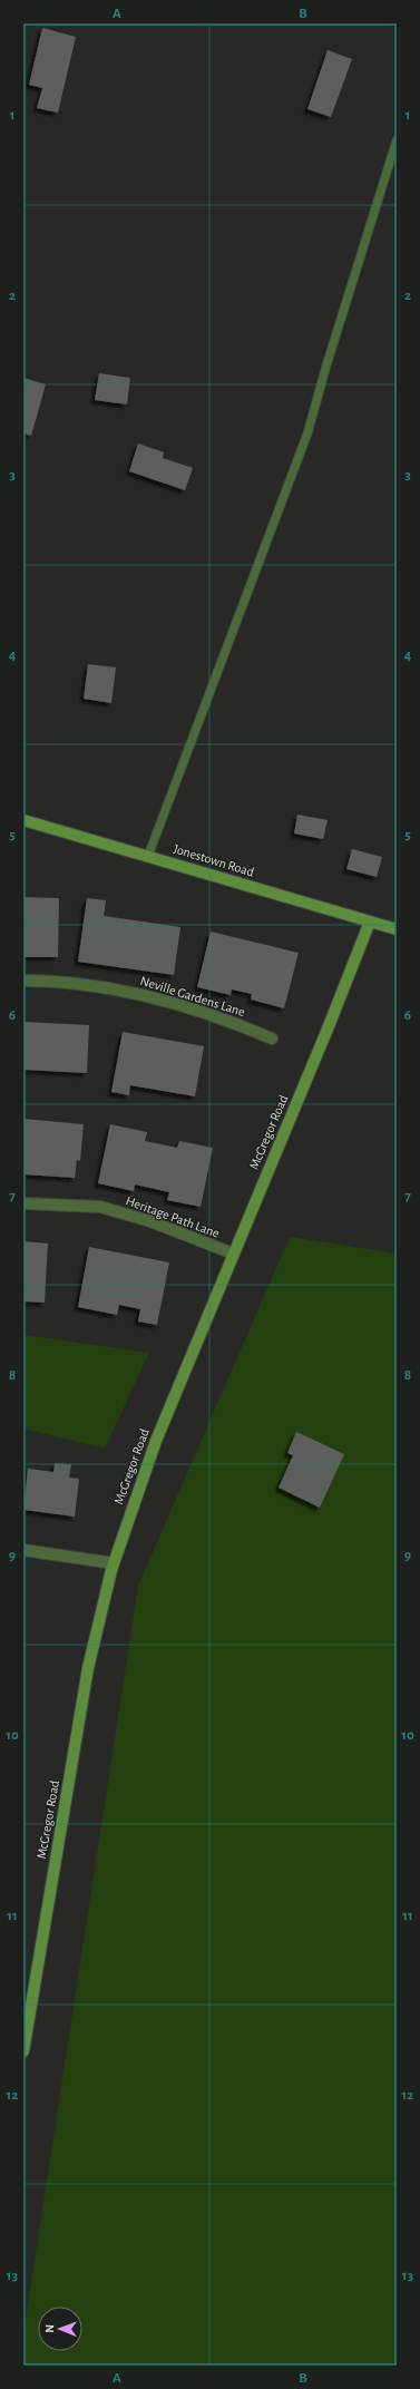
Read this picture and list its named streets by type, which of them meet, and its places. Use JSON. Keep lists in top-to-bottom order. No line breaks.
{"streets":{"street":["Jonestown Road","Neville Gardens Lane","McGregor Road","Heritage Path Lane"]},"crossings":[["Jonestown Road","McGregor Road"],["McGregor Road","Heritage Path Lane"]],"north":"left","grid":{"columns":["A","B"],"rows":["1","2","3","4","5","6","7","8","9","10","11","12","13"]}}
